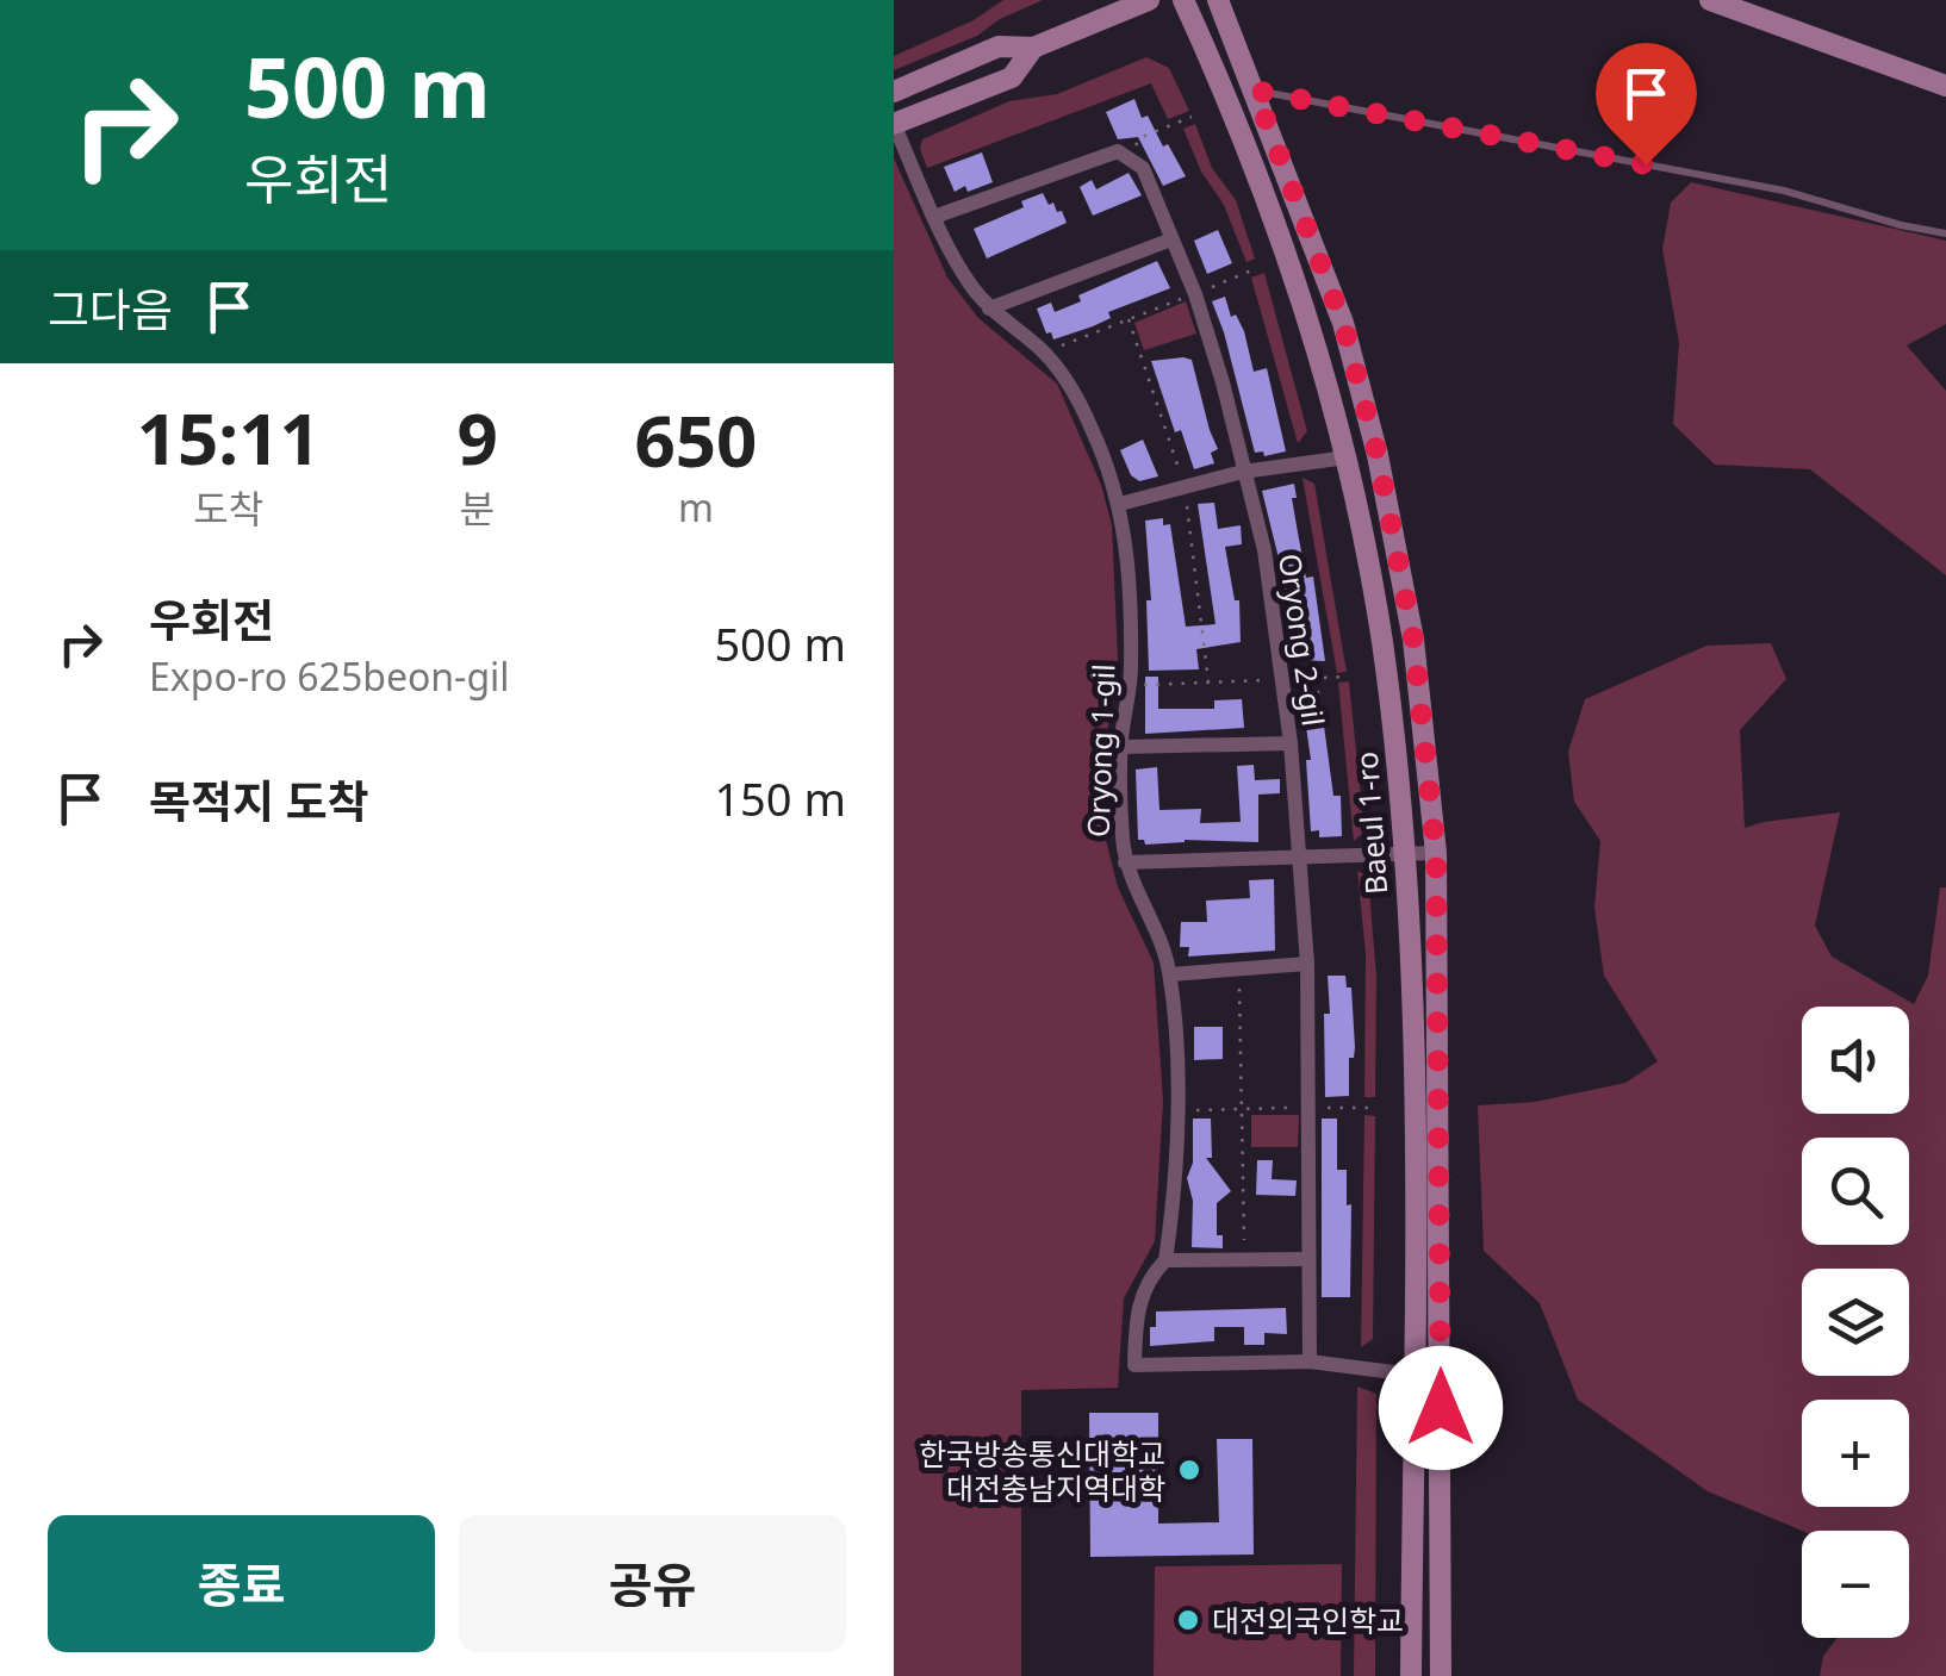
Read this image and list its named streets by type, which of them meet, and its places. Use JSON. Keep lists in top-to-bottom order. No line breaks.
{"streets":{"main road":["Baeul 1-ro"],"street":["Oryong 2-gil","Oryong 1-gil"]},"crossings":[["Oryong 2-gil","Oryong 1-gil"],["Oryong 1-gil","Baeul 1-ro"]],"places":["한국방송통신대학교 대전충남지역대학","대전외국인학교"],"page":{"turn":["500 m","우회전"],"then":"그다음","eta":["15:11","도착","9","분","650","m"],"list":[{"name":"우회전","note":"Expo-ro 625beon-gil","value":"500 m"},{"name":"목적지 도착","value":"150 m"}],"map_buttons":["+","−"],"buttons":["종료","공유"]}}
